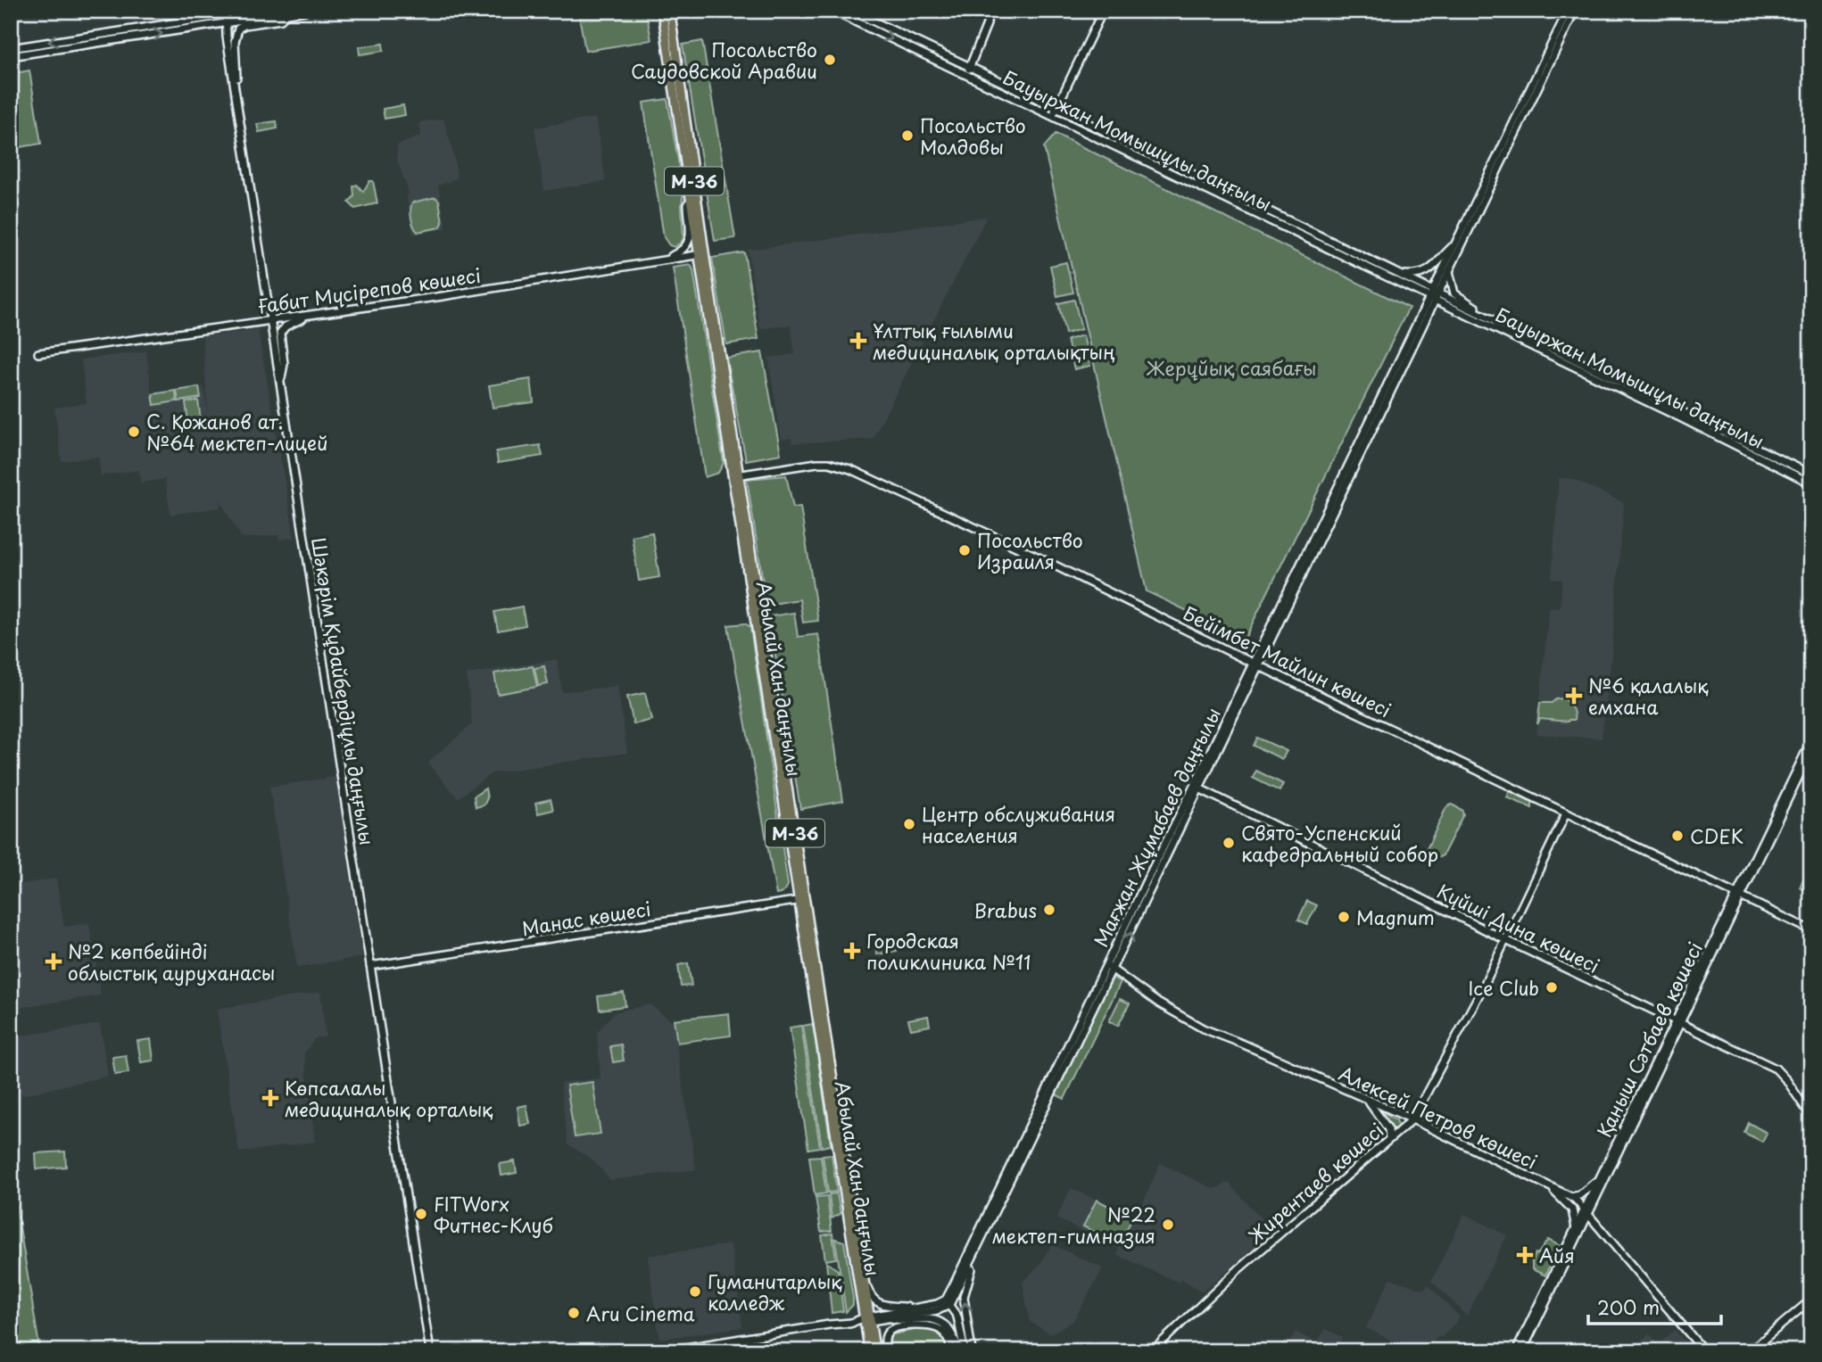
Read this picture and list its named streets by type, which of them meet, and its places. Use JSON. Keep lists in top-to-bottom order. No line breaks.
{"streets":{"main road":["Бауыржан Момышұлы даңғылы","M-36","Ғабит Мүсірепов көшесі","Бейімбет Майлин көшесі","Абылай Хан даңғылы","Шәкәрім Құдайбердіұлы даңғылы","Мағжан Жұмабаев даңғылы","Манас көшесі","Күйші Дина көшесі","Қаныш Сәтбаев көшесі","Алексей Петров көшесі","Жирентаев көшесі"]},"crossings":[["Бауыржан Момышұлы даңғылы","Мағжан Жұмабаев даңғылы"],["Ғабит Мүсірепов көшесі","Абылай Хан даңғылы"],["Ғабит Мүсірепов көшесі","Шәкәрім Құдайбердіұлы даңғылы"],["Бейімбет Майлин көшесі","Абылай Хан даңғылы"],["Бейімбет Майлин көшесі","Мағжан Жұмабаев даңғылы"],["Бейімбет Майлин көшесі","Қаныш Сәтбаев көшесі"],["Бейімбет Майлин көшесі","Жирентаев көшесі"],["Абылай Хан даңғылы","Манас көшесі"],["Шәкәрім Құдайбердіұлы даңғылы","Манас көшесі"],["Мағжан Жұмабаев даңғылы","Күйші Дина көшесі"],["Мағжан Жұмабаев даңғылы","Алексей Петров көшесі"],["Күйші Дина көшесі","Қаныш Сәтбаев көшесі"],["Күйші Дина көшесі","Жирентаев көшесі"],["Қаныш Сәтбаев көшесі","Алексей Петров көшесі"],["Алексей Петров көшесі","Жирентаев көшесі"]],"parks":["Жерұйық саябағы"],"places":{"other":["Посольство Саудовской Аравии","Посольство Молдовы","С. Қожанов ат. №64 мектеп-лицей","Посольство Израиля","Центр обслуживания населения","CDEK","Свято-Успенский кафедральный собор","Brabus","Magnum","Ice Club","FITWorx Фитнес-Клуб","№22 мектеп-гимназия","Гуманитарлық колледж","Aru Cinema"],"health":["Ұлттық ғылыми медициналық орталықтың","№6 қалалық емхана","Городская поликлиника №11","№2 көпбейінді облыстық ауруханасы","Көпсалалы медициналық орталық","Айя"]},"scale_bar":"200 m"}
